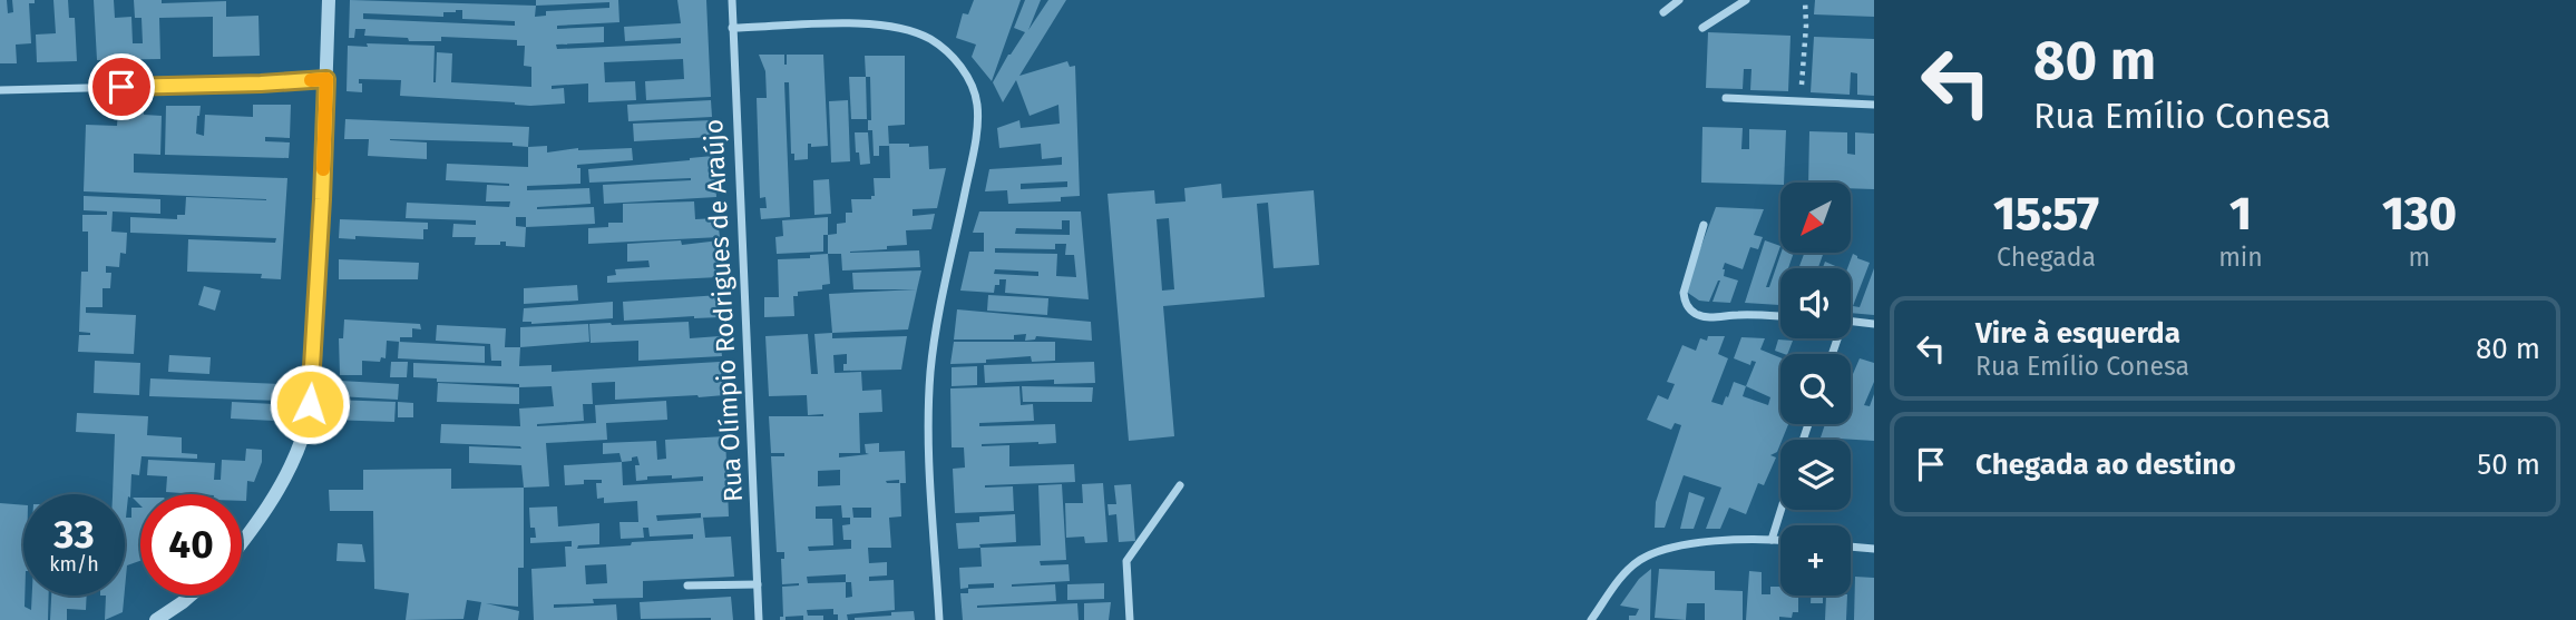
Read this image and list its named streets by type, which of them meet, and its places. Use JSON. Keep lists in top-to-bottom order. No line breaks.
{"streets":{"street":["Rua Olímpio Rodrigues de Araújo"]},"north":"bottom left","page":{"turn":["80 m","Rua Emílio Conesa"],"eta":["15:57","Chegada","1","min","130","m"],"map_buttons":"+","list":[{"name":"Vire à esquerda","note":"Rua Emílio Conesa","value":"80 m"},{"name":"Chegada ao destino","value":"50 m"}],"speed":"33 km/h","limit":"40"}}
